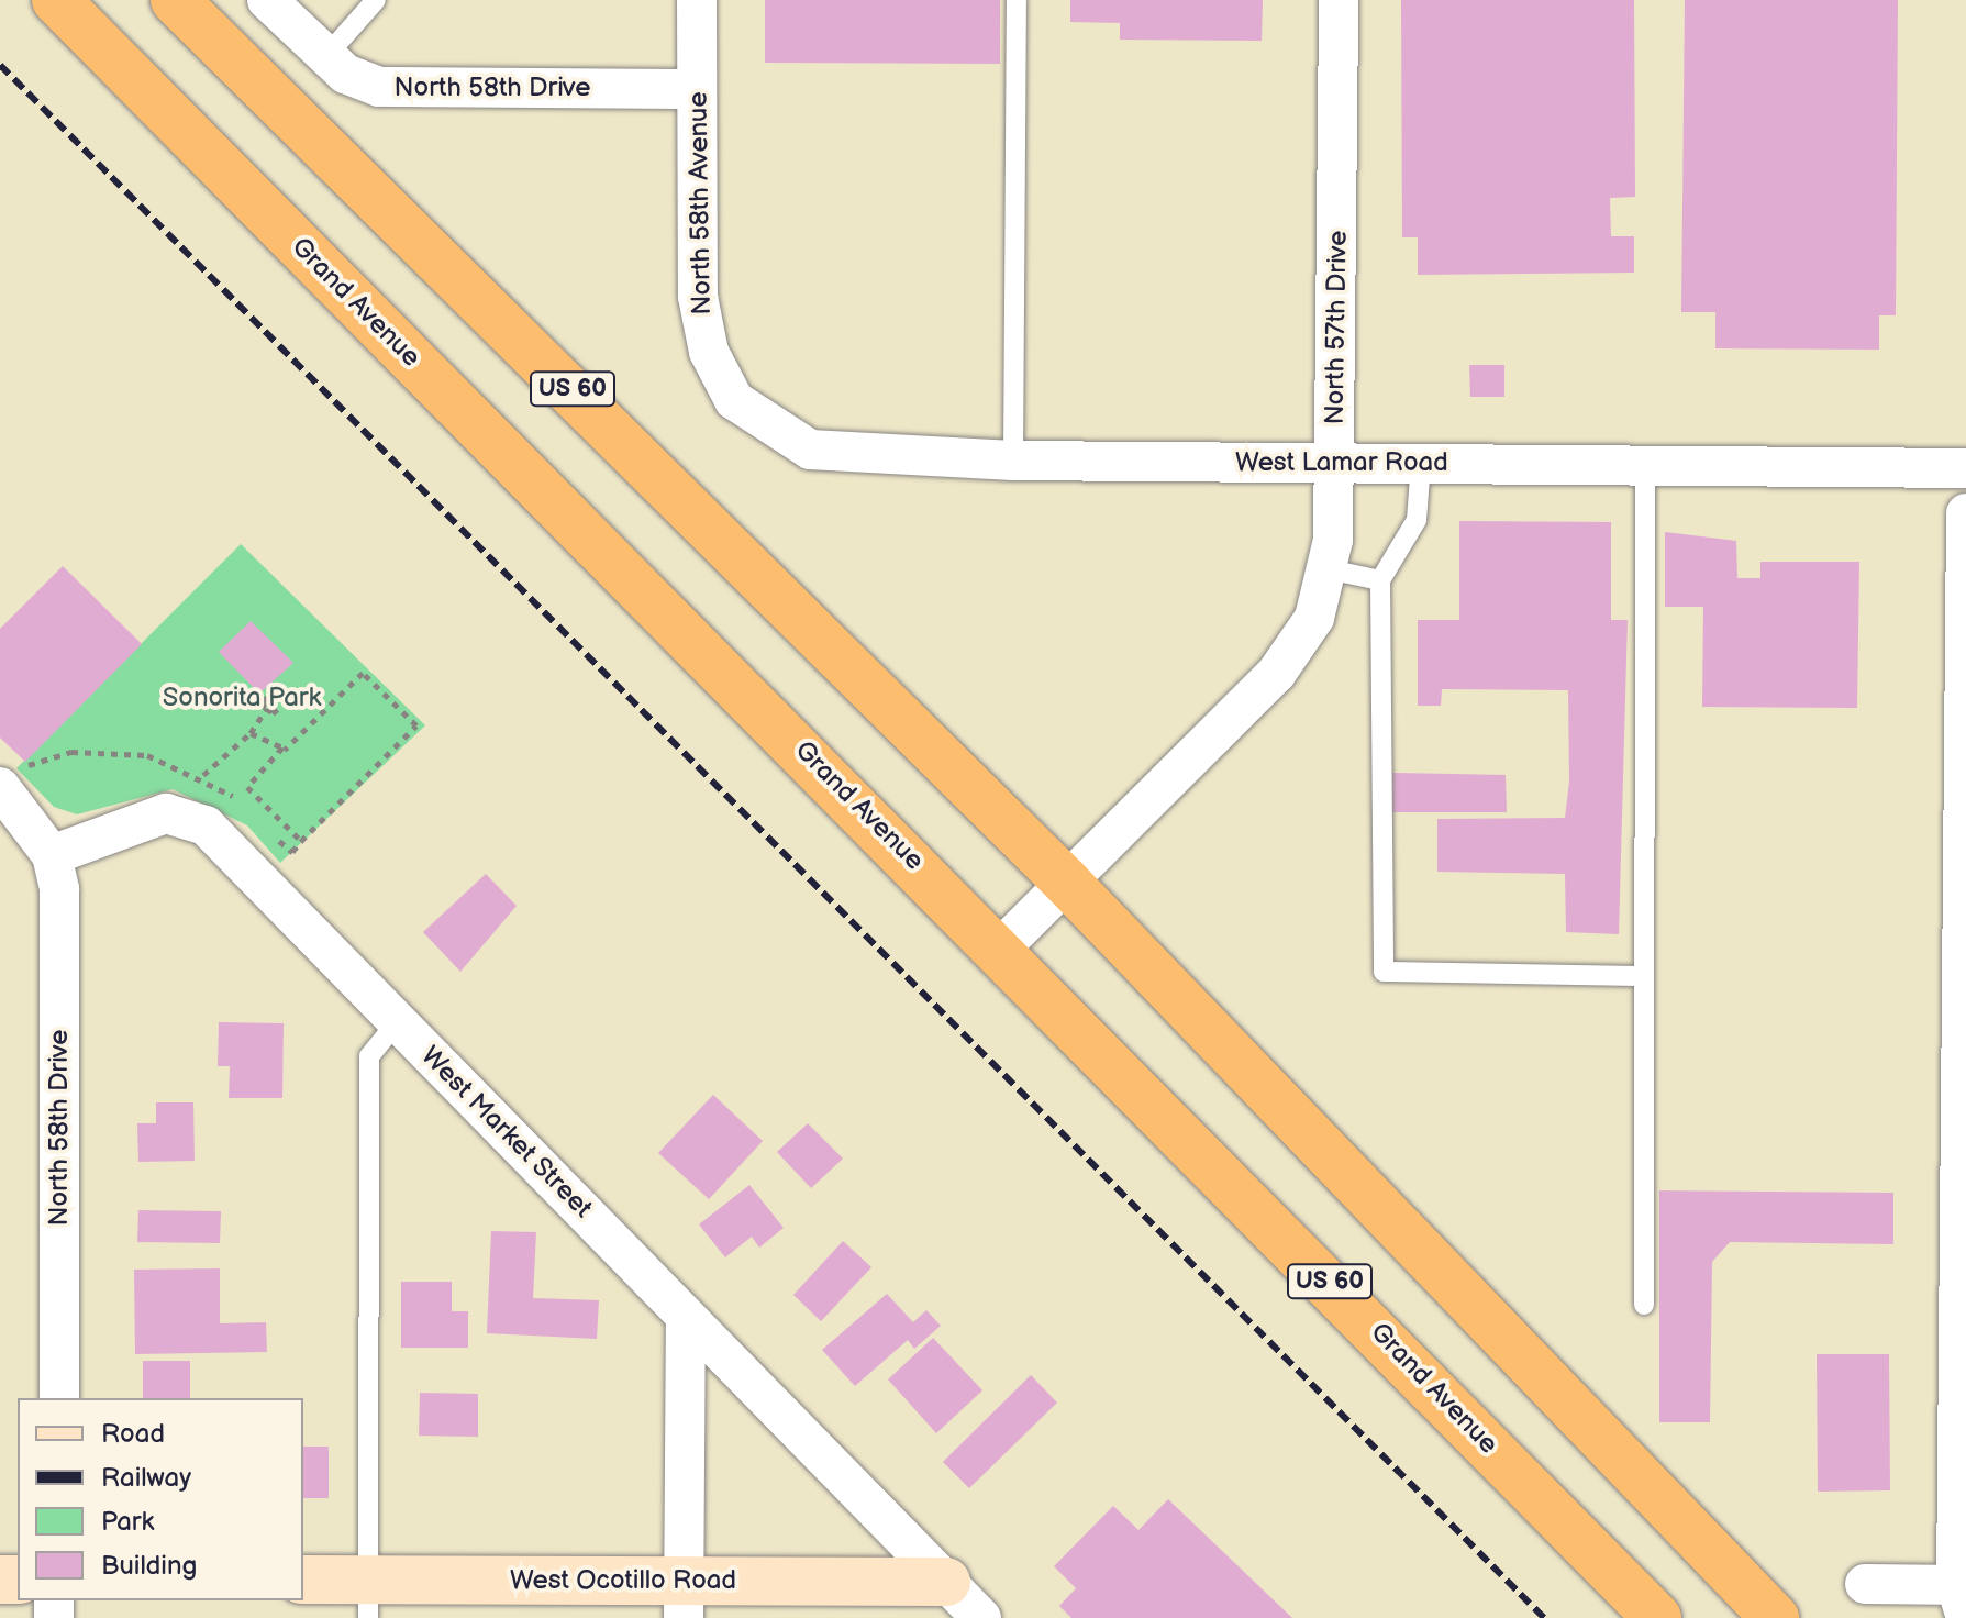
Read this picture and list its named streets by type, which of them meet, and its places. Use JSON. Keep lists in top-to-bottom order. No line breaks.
{"streets":{"highway":["Grand Avenue","US 60"],"street":["North 58th Drive","North 58th Avenue","North 57th Drive","West Lamar Road","West Market Street","West Ocotillo Road"]},"crossings":[["North 58th Drive","North 58th Avenue"],["North 58th Drive","West Market Street"],["North 58th Avenue","West Lamar Road"],["Grand Avenue","North 57th Drive"],["North 57th Drive","US 60"],["North 57th Drive","West Lamar Road"],["West Market Street","West Ocotillo Road"]],"parks":["Sonorita Park"],"legend":["Road","Railway","Park","Building"]}
